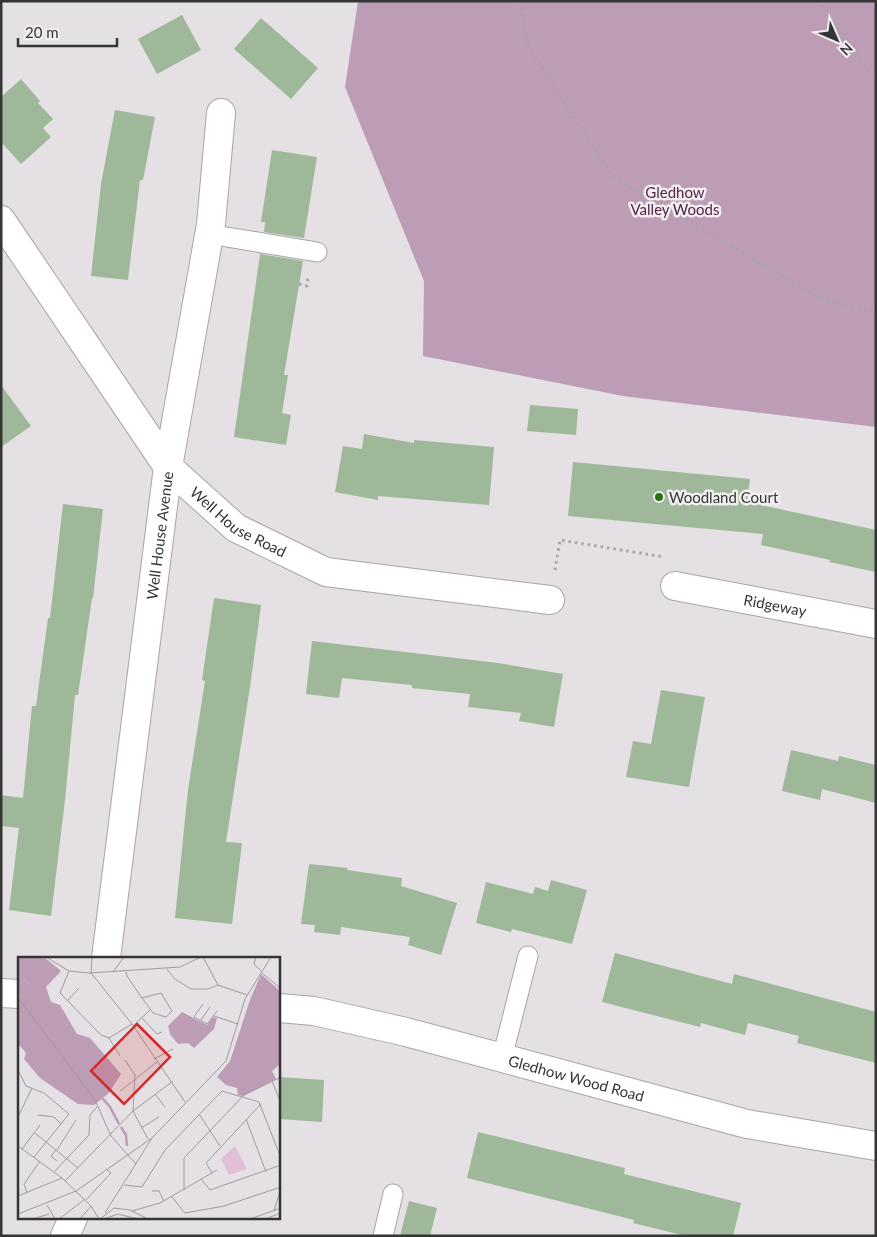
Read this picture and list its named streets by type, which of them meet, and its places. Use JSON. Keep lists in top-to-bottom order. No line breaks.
{"streets":{"street":["Well House Road","Well House Avenue","Ridgeway","Gledhow Wood Road"]},"crossings":[["Well House Road","Well House Avenue"]],"parks":["Gledhow Valley Woods"],"places":["Woodland Court"],"scale_bar":"20 m","north":"bottom right"}
